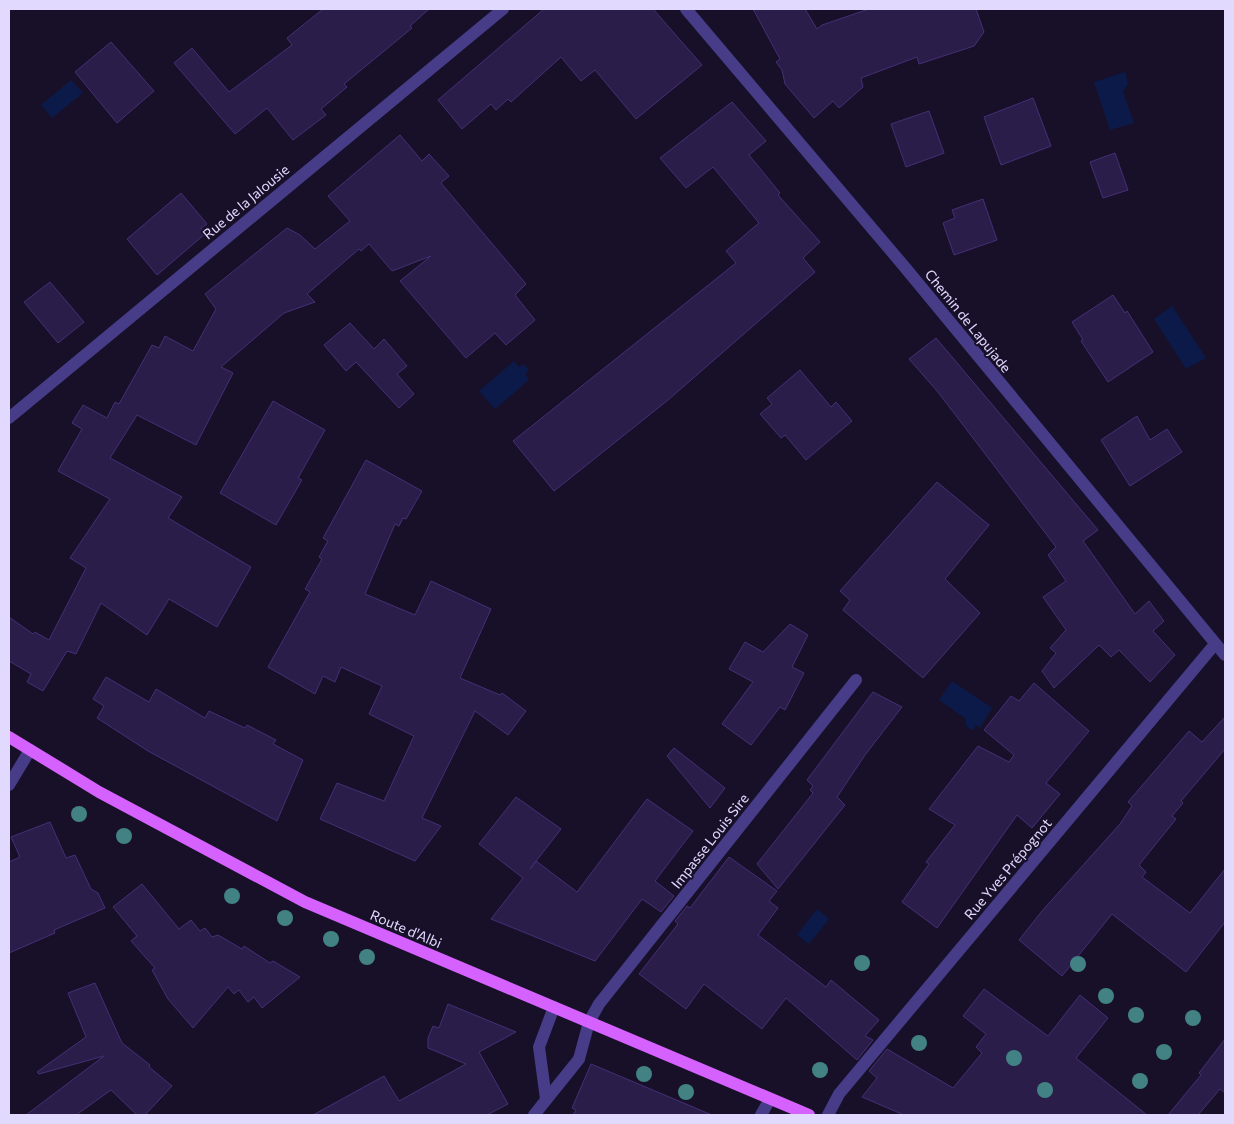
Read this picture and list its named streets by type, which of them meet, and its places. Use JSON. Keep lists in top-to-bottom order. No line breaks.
{"streets":{"main road":["Route d'Albi"],"street":["Rue de la Jalousie","Chemin de Lapujade","Impasse Louis Sire","Rue Yves Prépognot"]},"crossings":[["Chemin de Lapujade","Rue Yves Prépognot"],["Impasse Louis Sire","Route d'Albi"]]}
